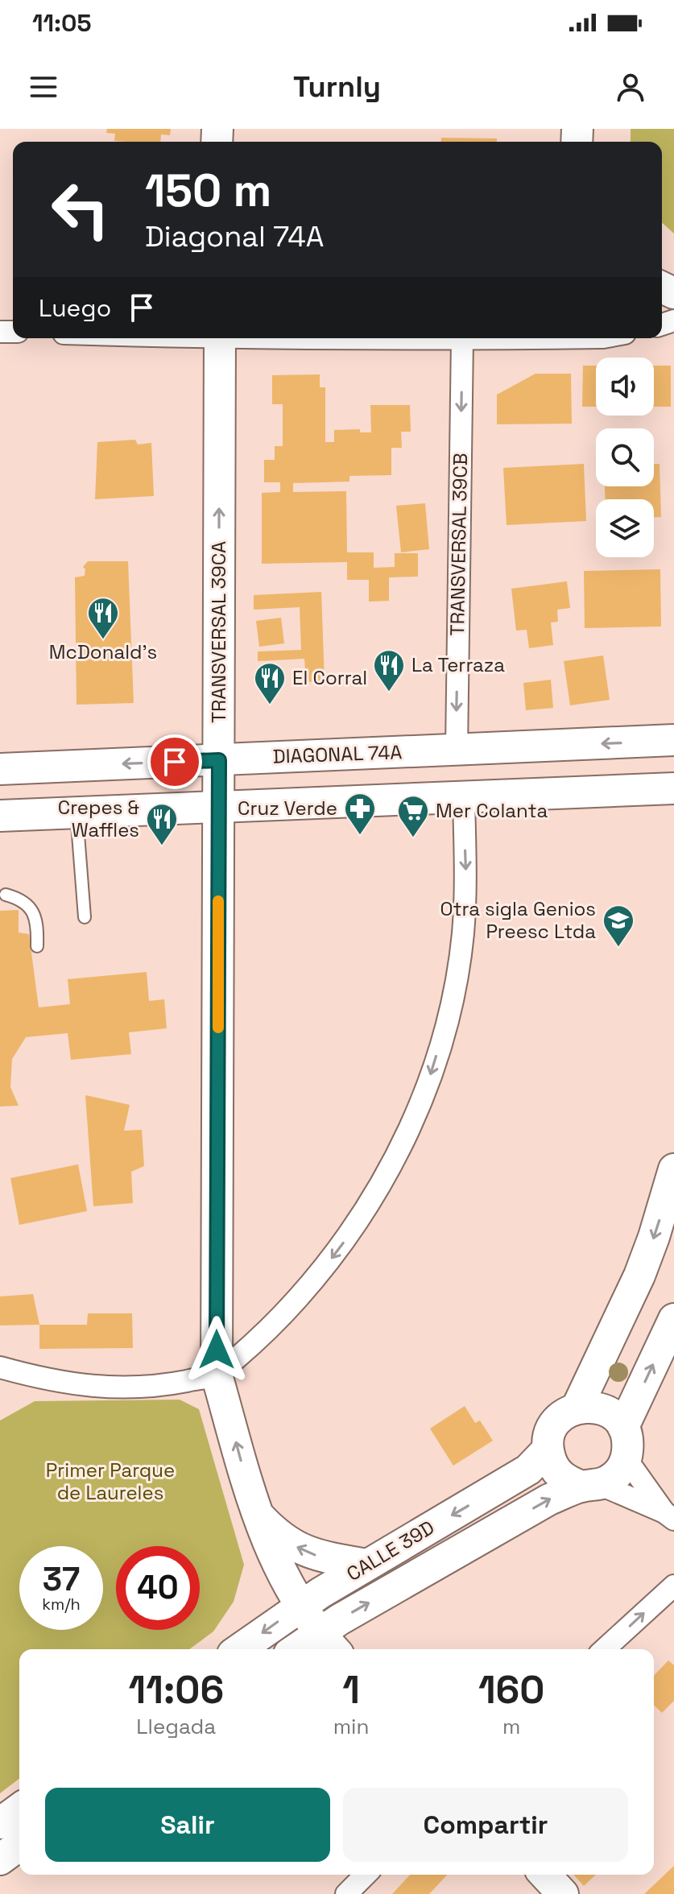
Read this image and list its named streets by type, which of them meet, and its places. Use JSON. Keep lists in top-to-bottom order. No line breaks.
{"streets":{"street":["TRANSVERSAL 39CB","TRANSVERSAL 39CA","DIAGONAL 74A","CALLE 39D"]},"crossings":[["TRANSVERSAL 39CB","DIAGONAL 74A"],["TRANSVERSAL 39CA","DIAGONAL 74A"],["TRANSVERSAL 39CA","CALLE 39D"]],"one_way":["TRANSVERSAL 39CB","TRANSVERSAL 39CA"],"parks":["Primer Parque de Laureles"],"places":{"restaurant":["McDonald's","La Terraza","El Corral","Crepes & Waffles"],"pharmacy":["Cruz Verde"],"supermarket":["Mer Colanta"],"school or university":["Otra sigla Genios Preesc Ltda"]},"page":{"status":"11:05","header":"Turnly","turn":["150 m","Diagonal 74A"],"then":"Luego","speed":"37 km/h","limit":"40","eta":["11:06","Llegada","1","min","160","m"],"buttons":["Salir","Compartir"]}}
